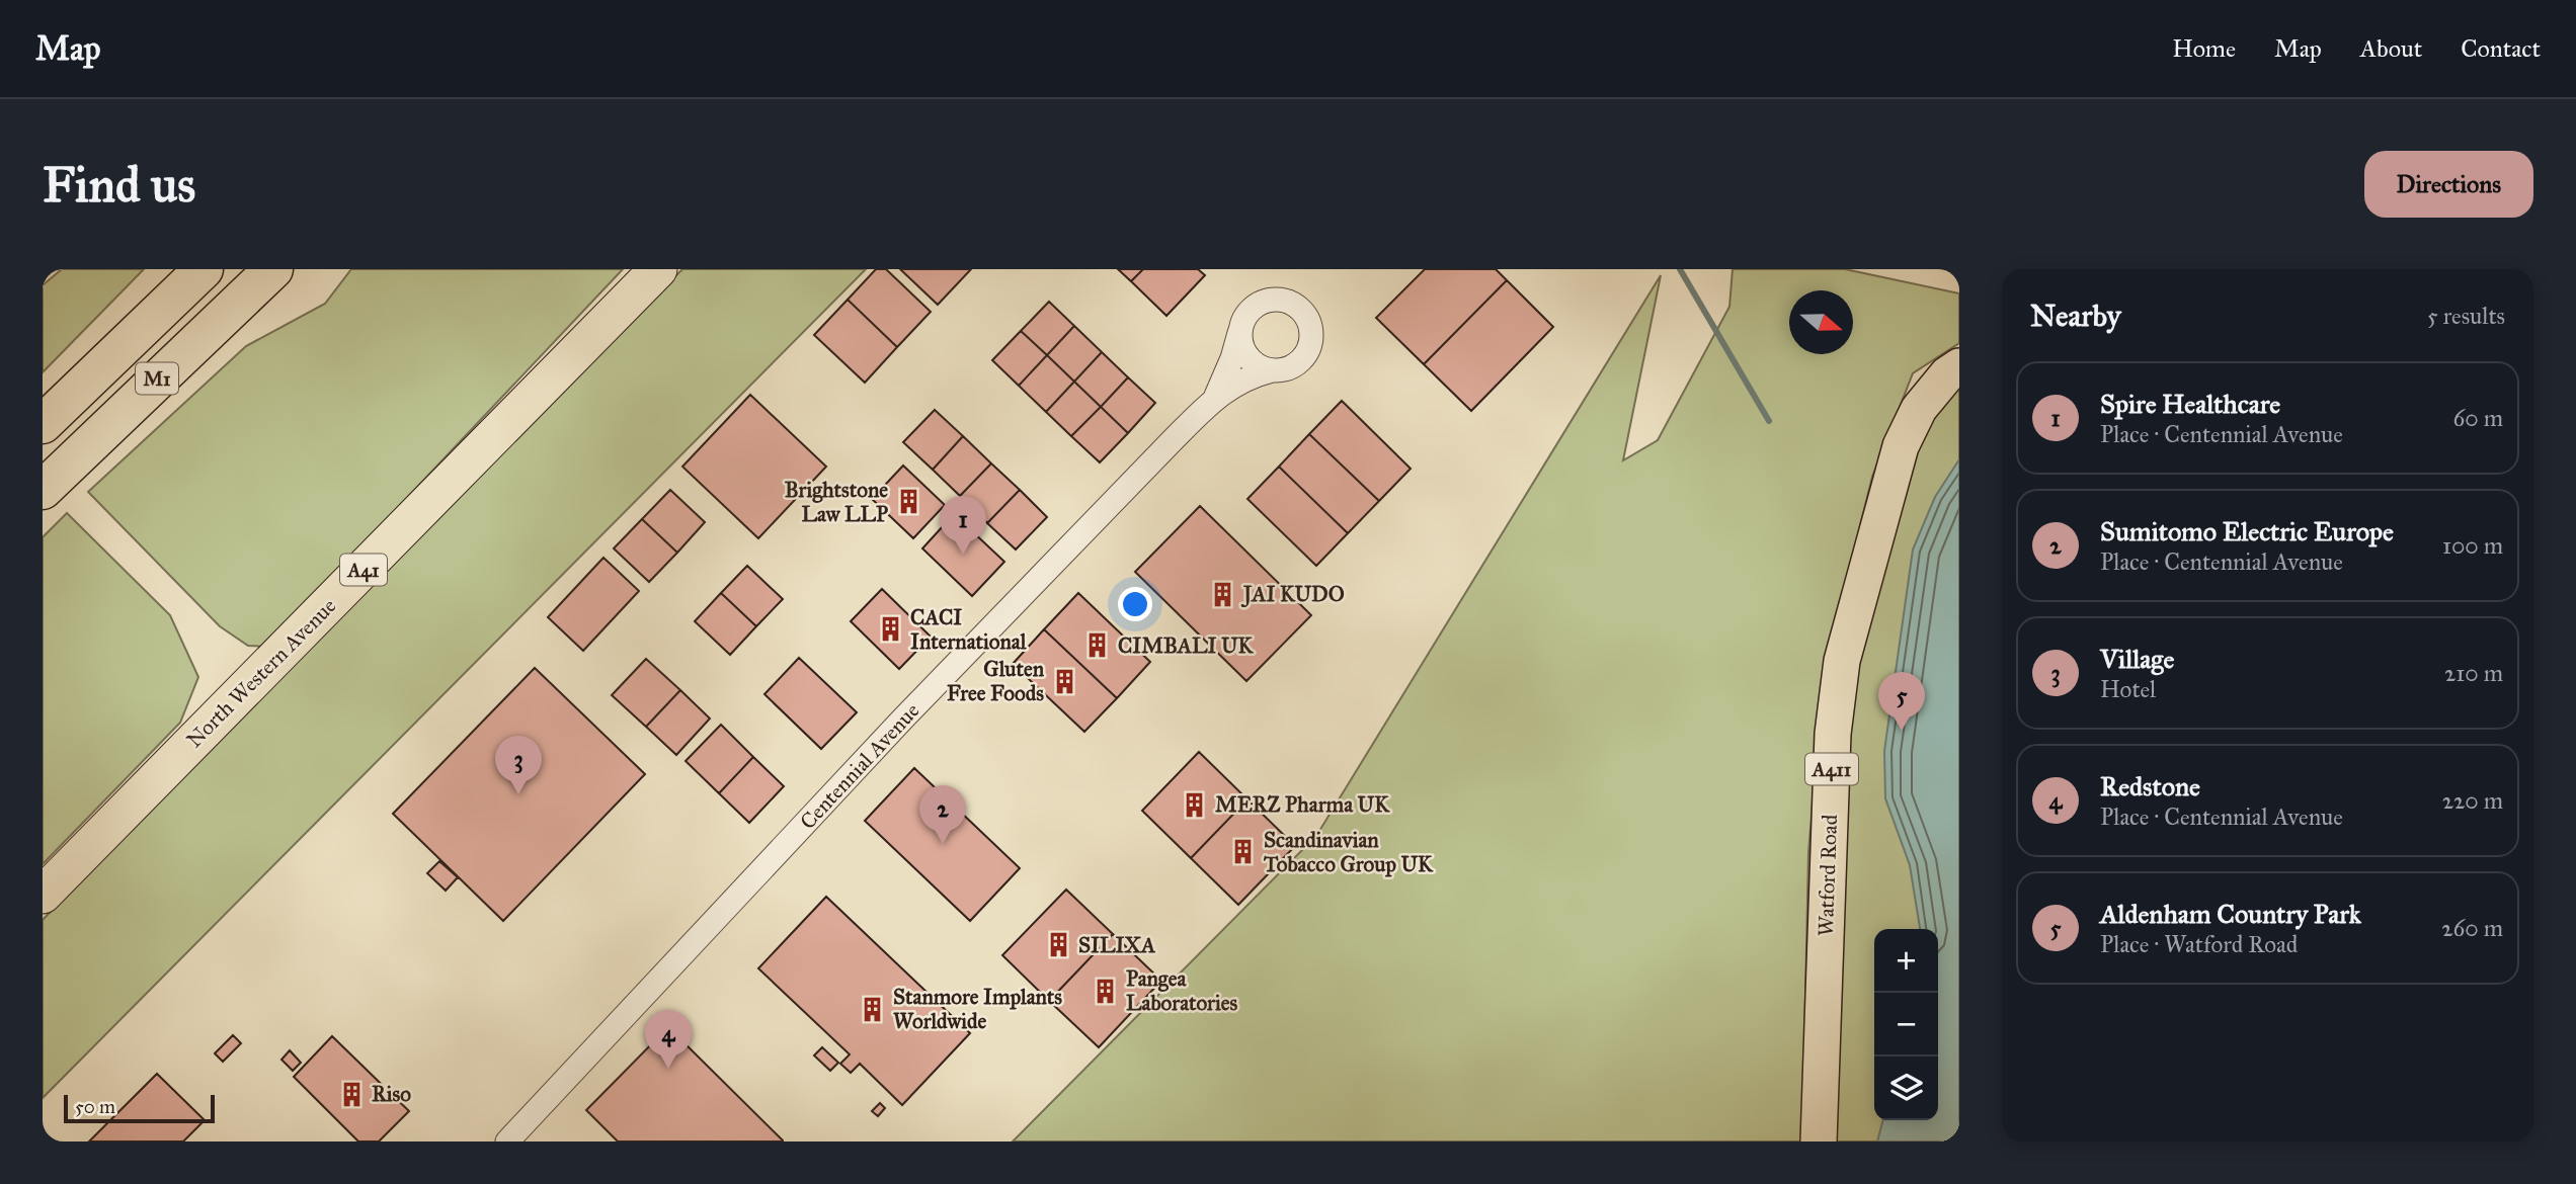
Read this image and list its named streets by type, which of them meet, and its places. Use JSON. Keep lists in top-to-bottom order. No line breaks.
{"streets":{"highway":["M1","A41","North Western Avenue"],"main road":["A411","Watford Road"],"street":["Centennial Avenue"]},"places":{"building":["Brightstone Law LLP","JAI KUDO","CACI International","CIMBALI UK","Gluten Free Foods","MERZ Pharma UK","Scandinavian Tobacco Group UK","SILIXA","Pangea Laboratories","Stanmore Implants Worldwide","Riso"]},"scale_bar":"50 m","north":"right","page":{"header":"Map","nav":["Home","Map","About","Contact"],"buttons":"Directions","title":"Find us","heading":["Nearby","5 results"],"list":[{"mark":"1","name":"Spire Healthcare","note":"Place · Centennial Avenue","value":"60 m"},{"mark":"2","name":"Sumitomo Electric Europe","note":"Place · Centennial Avenue","value":"100 m"},{"mark":"3","name":"Village","note":"Hotel","value":"210 m"},{"mark":"4","name":"Redstone","note":"Place · Centennial Avenue","value":"220 m"},{"mark":"5","name":"Aldenham Country Park","note":"Place · Watford Road","value":"260 m"}],"pins":["1","5","3","2","4"],"map_buttons":["+","−"],"scale":"50 m"}}
